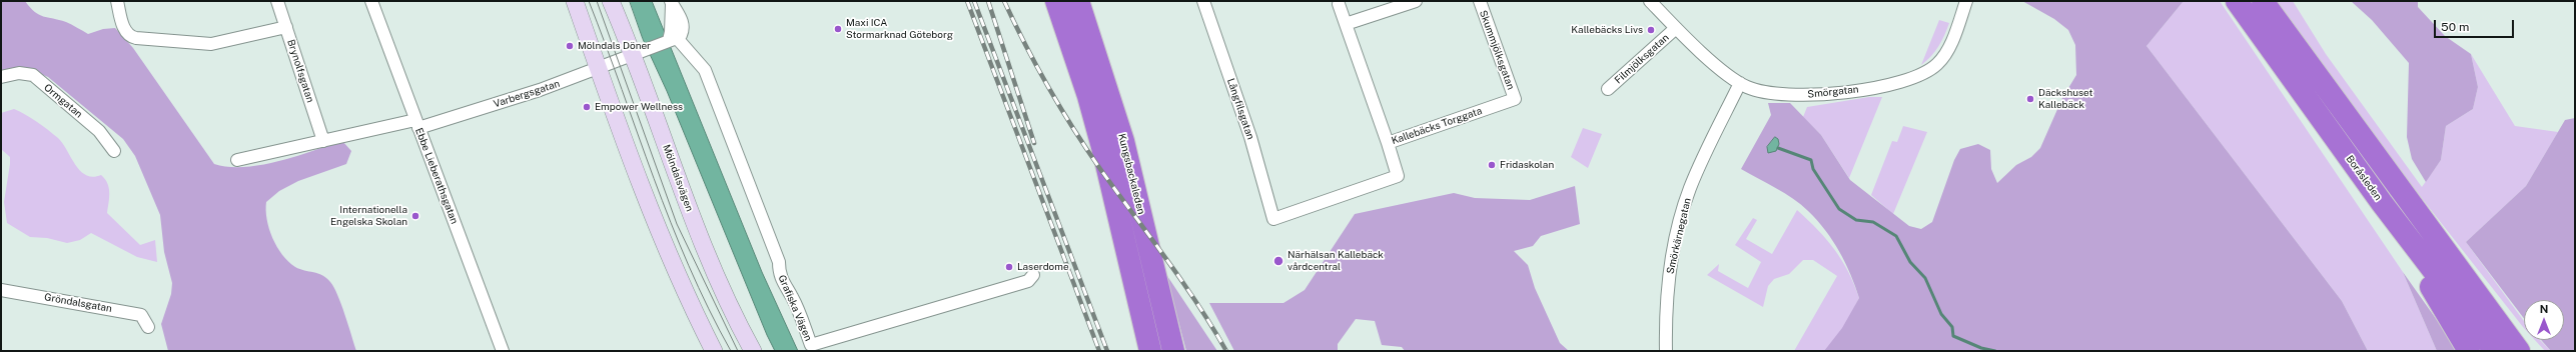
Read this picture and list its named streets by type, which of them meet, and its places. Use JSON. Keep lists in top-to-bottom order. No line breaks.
{"streets":{"highway":["Kungsbackaleden","Boråsleden"],"main road":["Mölndalsvägen"],"street":["Skummjölksgatan","Filmjölksgatan","Brynolfsgatan","Smörgatan","Varbergsgatan","Ormgatan","Långfilsgatan","Kallebäcks Torggata","Ebbe Lieberathsgatan","Smörkärnegatan","Gröndalsgatan","Grafiska Vägen"]},"crossings":[["Skummjölksgatan","Kallebäcks Torggata"],["Filmjölksgatan","Smörgatan"],["Brynolfsgatan","Varbergsgatan"],["Smörgatan","Smörkärnegatan"],["Varbergsgatan","Ebbe Lieberathsgatan"],["Varbergsgatan","Mölndalsvägen"],["Varbergsgatan","Grafiska Vägen"],["Långfilsgatan","Kallebäcks Torggata"]],"places":["Maxi ICA Stormarknad Göteborg","Kallebäcks Livs","Mölndals Döner","Däckshuset Kallebäck","Empower Wellness","Fridaskolan","Internationella Engelska Skolan","Närhälsan Kallebäck vårdcentral","Laserdome"],"scale_bar":"50 m","north":"top"}
